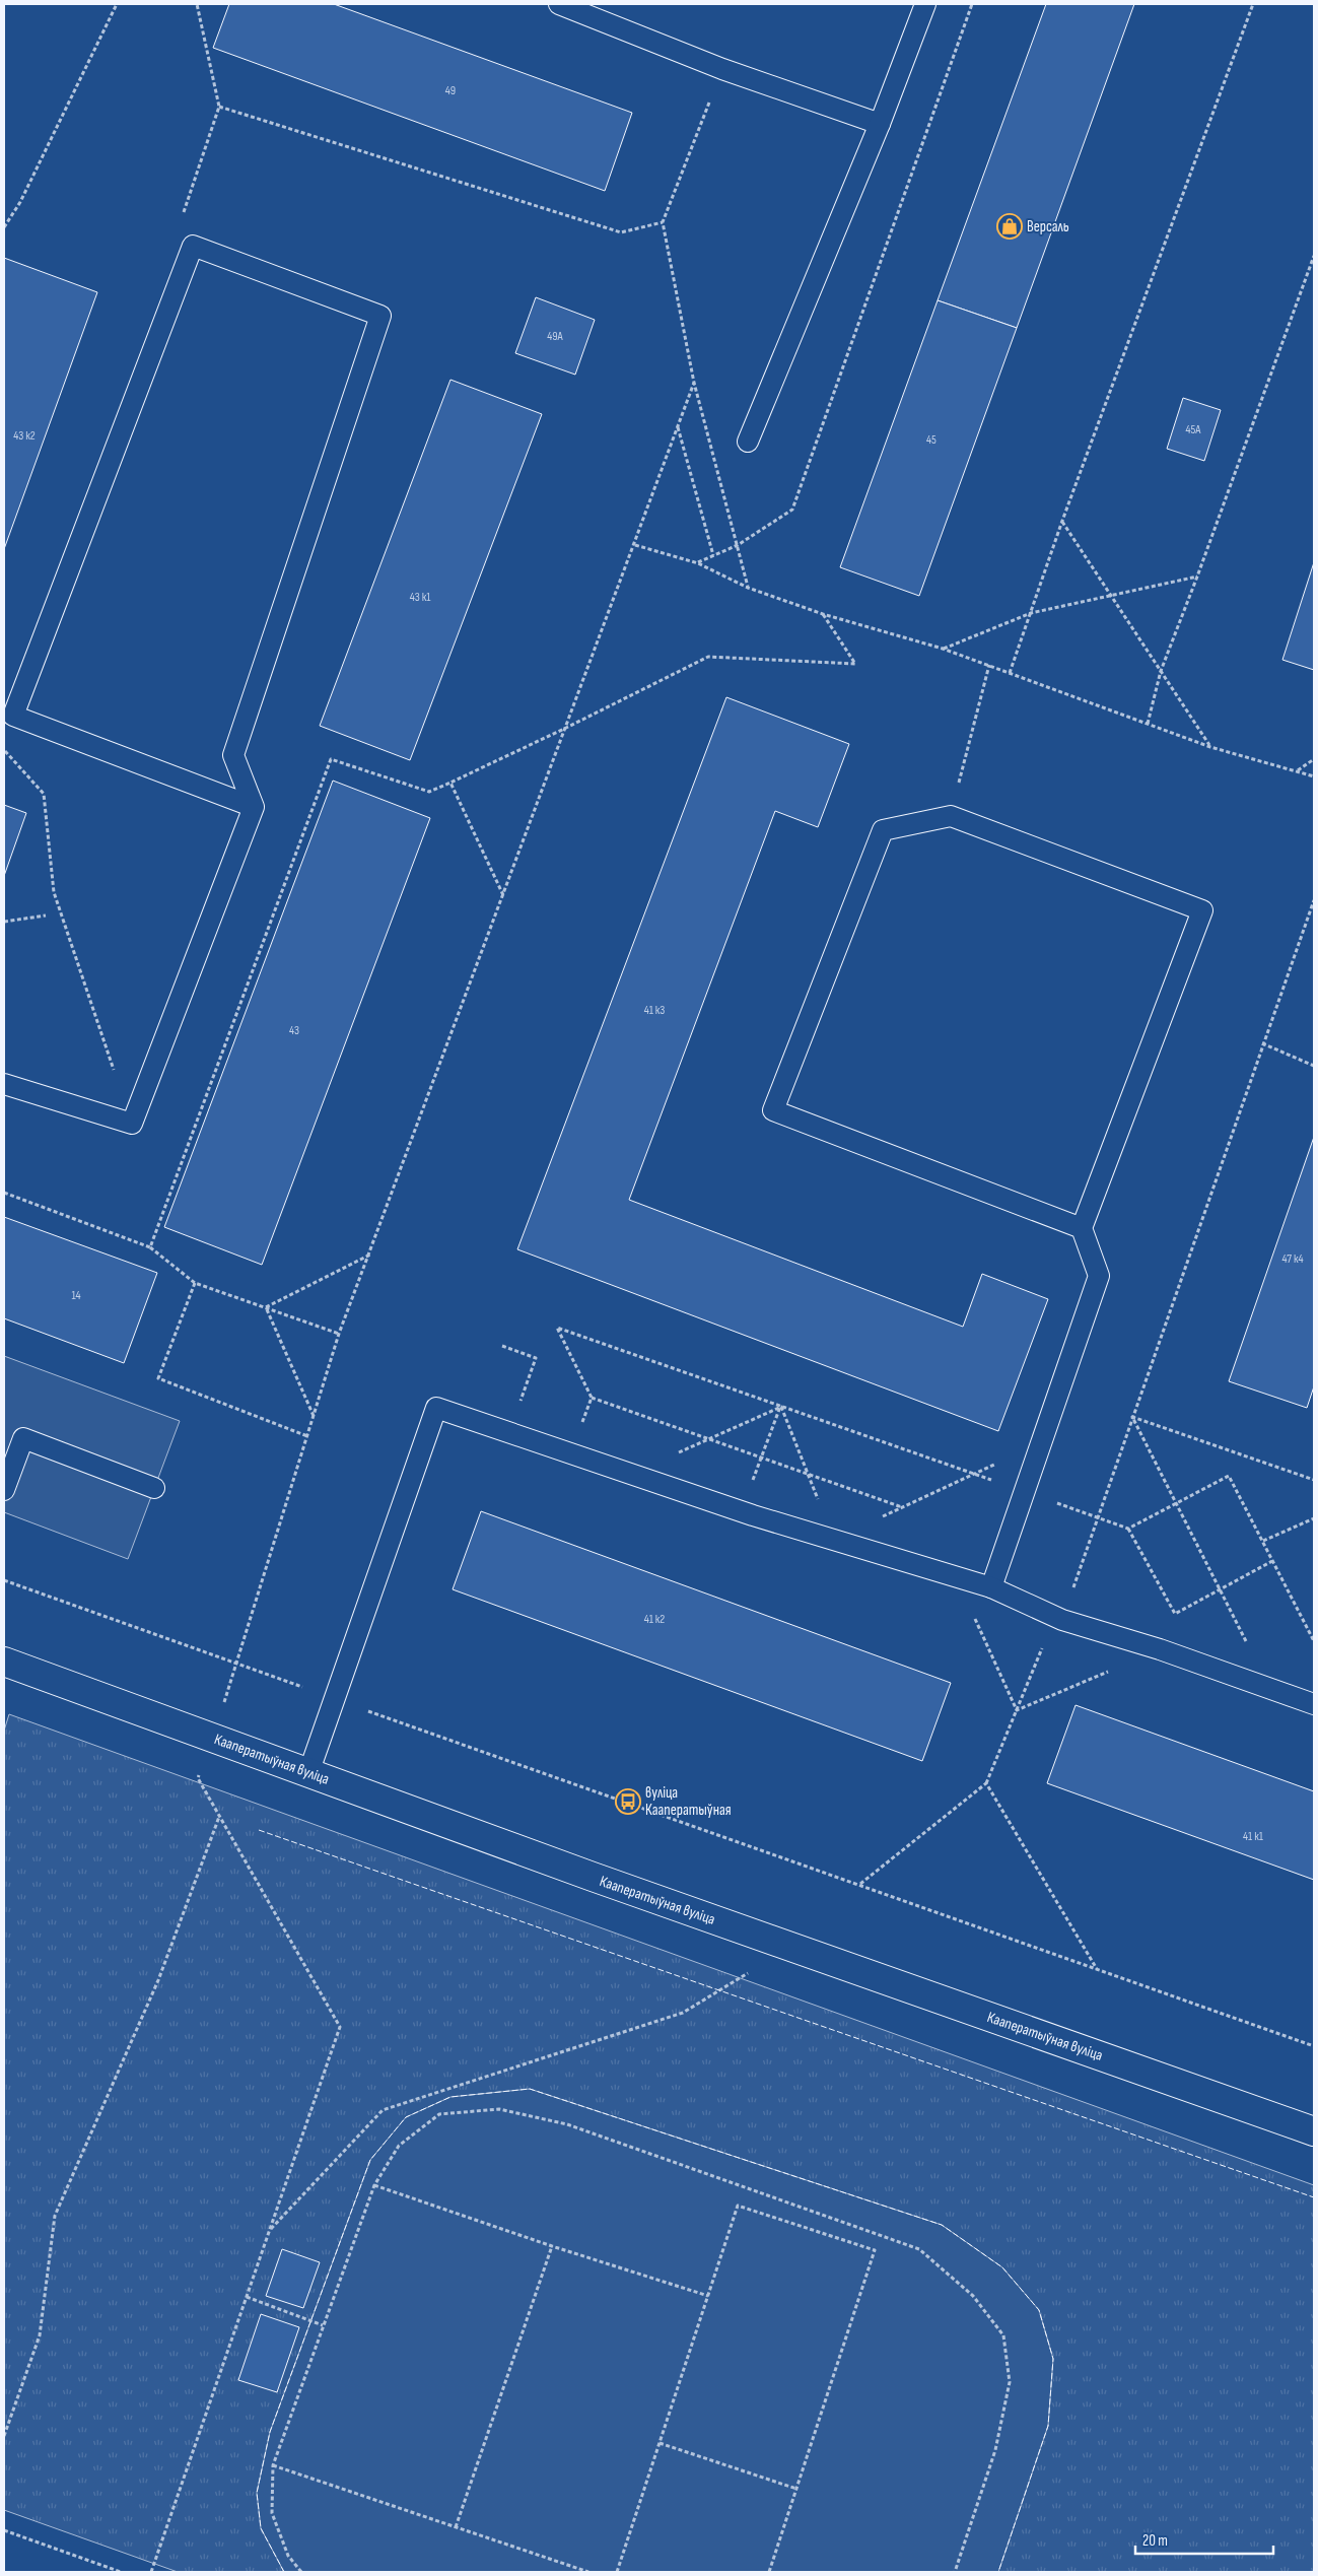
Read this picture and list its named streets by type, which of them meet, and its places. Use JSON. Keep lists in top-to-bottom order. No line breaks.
{"streets":{"street":["Кааператыўная вуліца"]},"places":{"shop":["Версаль"],"bus stop":["вуліца Кааператыўная"]},"house_numbers":["49","49А","45А","43 к2","45","43 к1","41 к3","43","47 к4","14","41 к2","41 к1"],"scale_bar":"20 m"}
